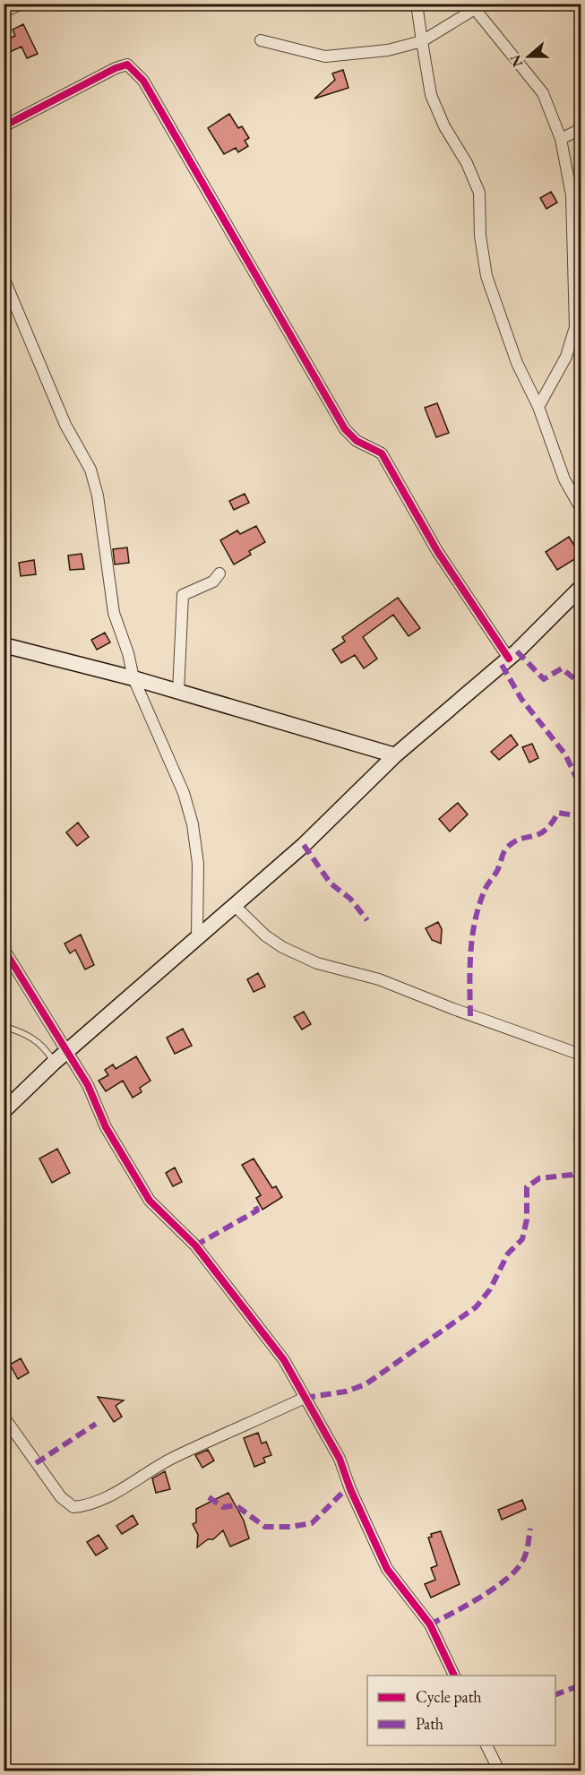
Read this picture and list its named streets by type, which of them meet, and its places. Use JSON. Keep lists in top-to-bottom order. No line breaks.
{"legend":["Cycle path","Path"],"north":"left"}
